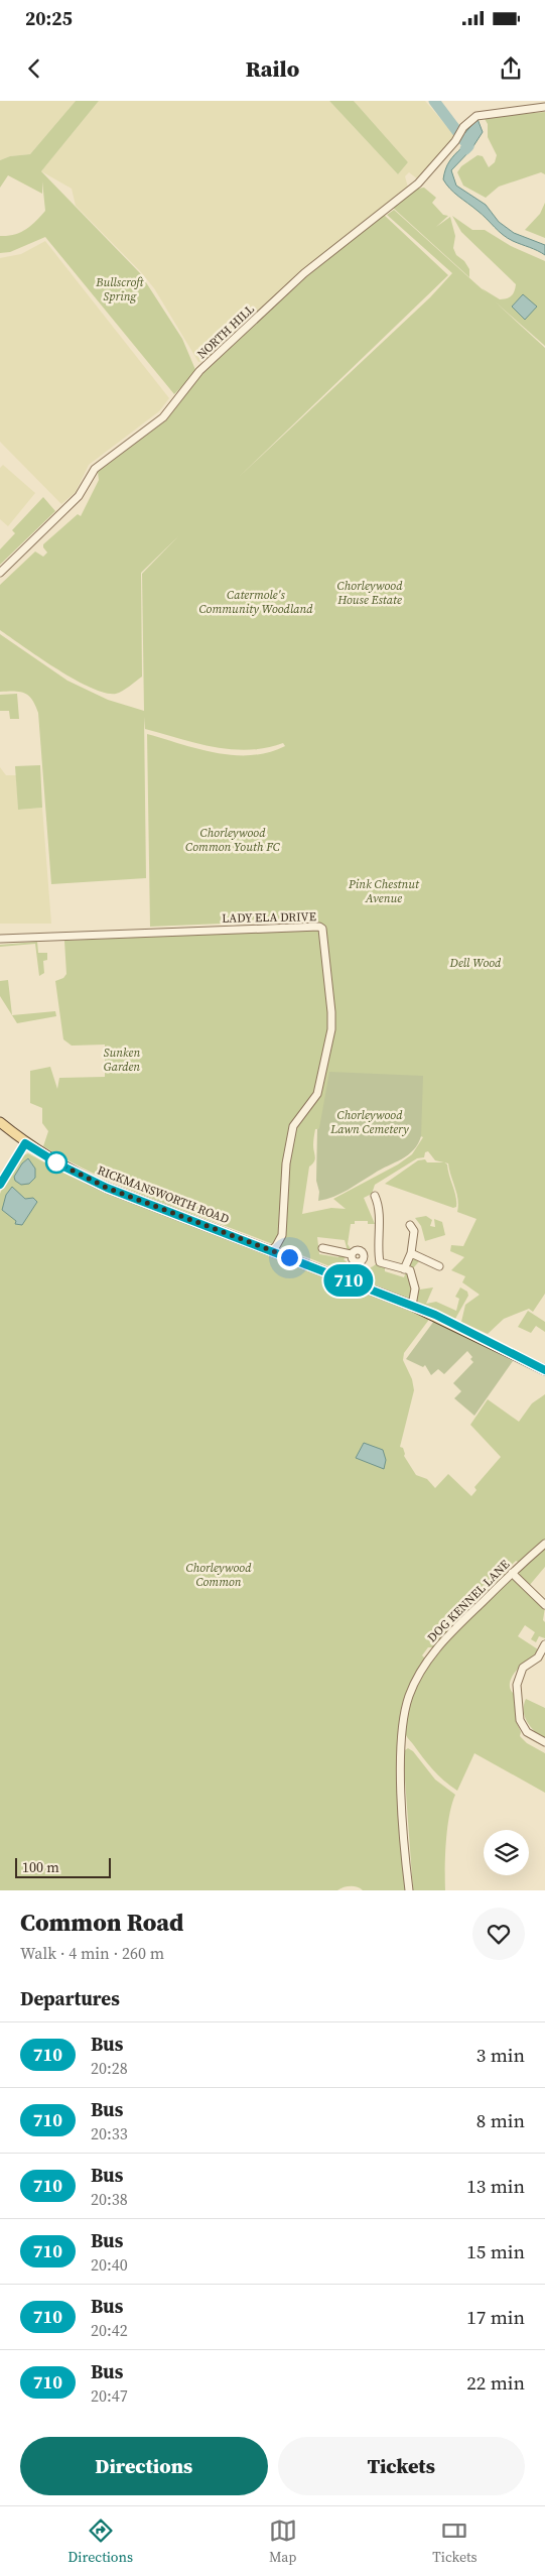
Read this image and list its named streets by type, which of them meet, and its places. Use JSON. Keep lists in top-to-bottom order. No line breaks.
{"streets":{"main road":["RICKMANSWORTH ROAD"],"street":["NORTH HILL","LADY ELA DRIVE","DOG KENNEL LANE"]},"crossings":[["LADY ELA DRIVE","RICKMANSWORTH ROAD"]],"parks":["Bullscroft Spring","Chorleywood House Estate","Catermole's Community Woodland","Chorleywood Common Youth FC","Pink Chestnut Avenue","Dell Wood","Sunken Garden","Chorleywood Lawn Cemetery","Chorleywood Common"],"lines":["bus line 710"],"scale_bar":"100 m","page":{"status":"20:25","header":"Railo","on_map":"710","scale":"100 m","heading":[["Common Road","Walk · 4 min · 260 m"],"Departures"],"list":[{"mark":"710","name":"Bus","note":"20:28","value":"3 min"},{"mark":"710","name":"Bus","note":"20:33","value":"8 min"},{"mark":"710","name":"Bus","note":"20:38","value":"13 min"},{"mark":"710","name":"Bus","note":"20:40","value":"15 min"},{"mark":"710","name":"Bus","note":"20:42","value":"17 min"},{"mark":"710","name":"Bus","note":"20:47","value":"22 min"}],"buttons":["Directions","Tickets"],"tabs":["Directions","Map","Tickets"]}}
